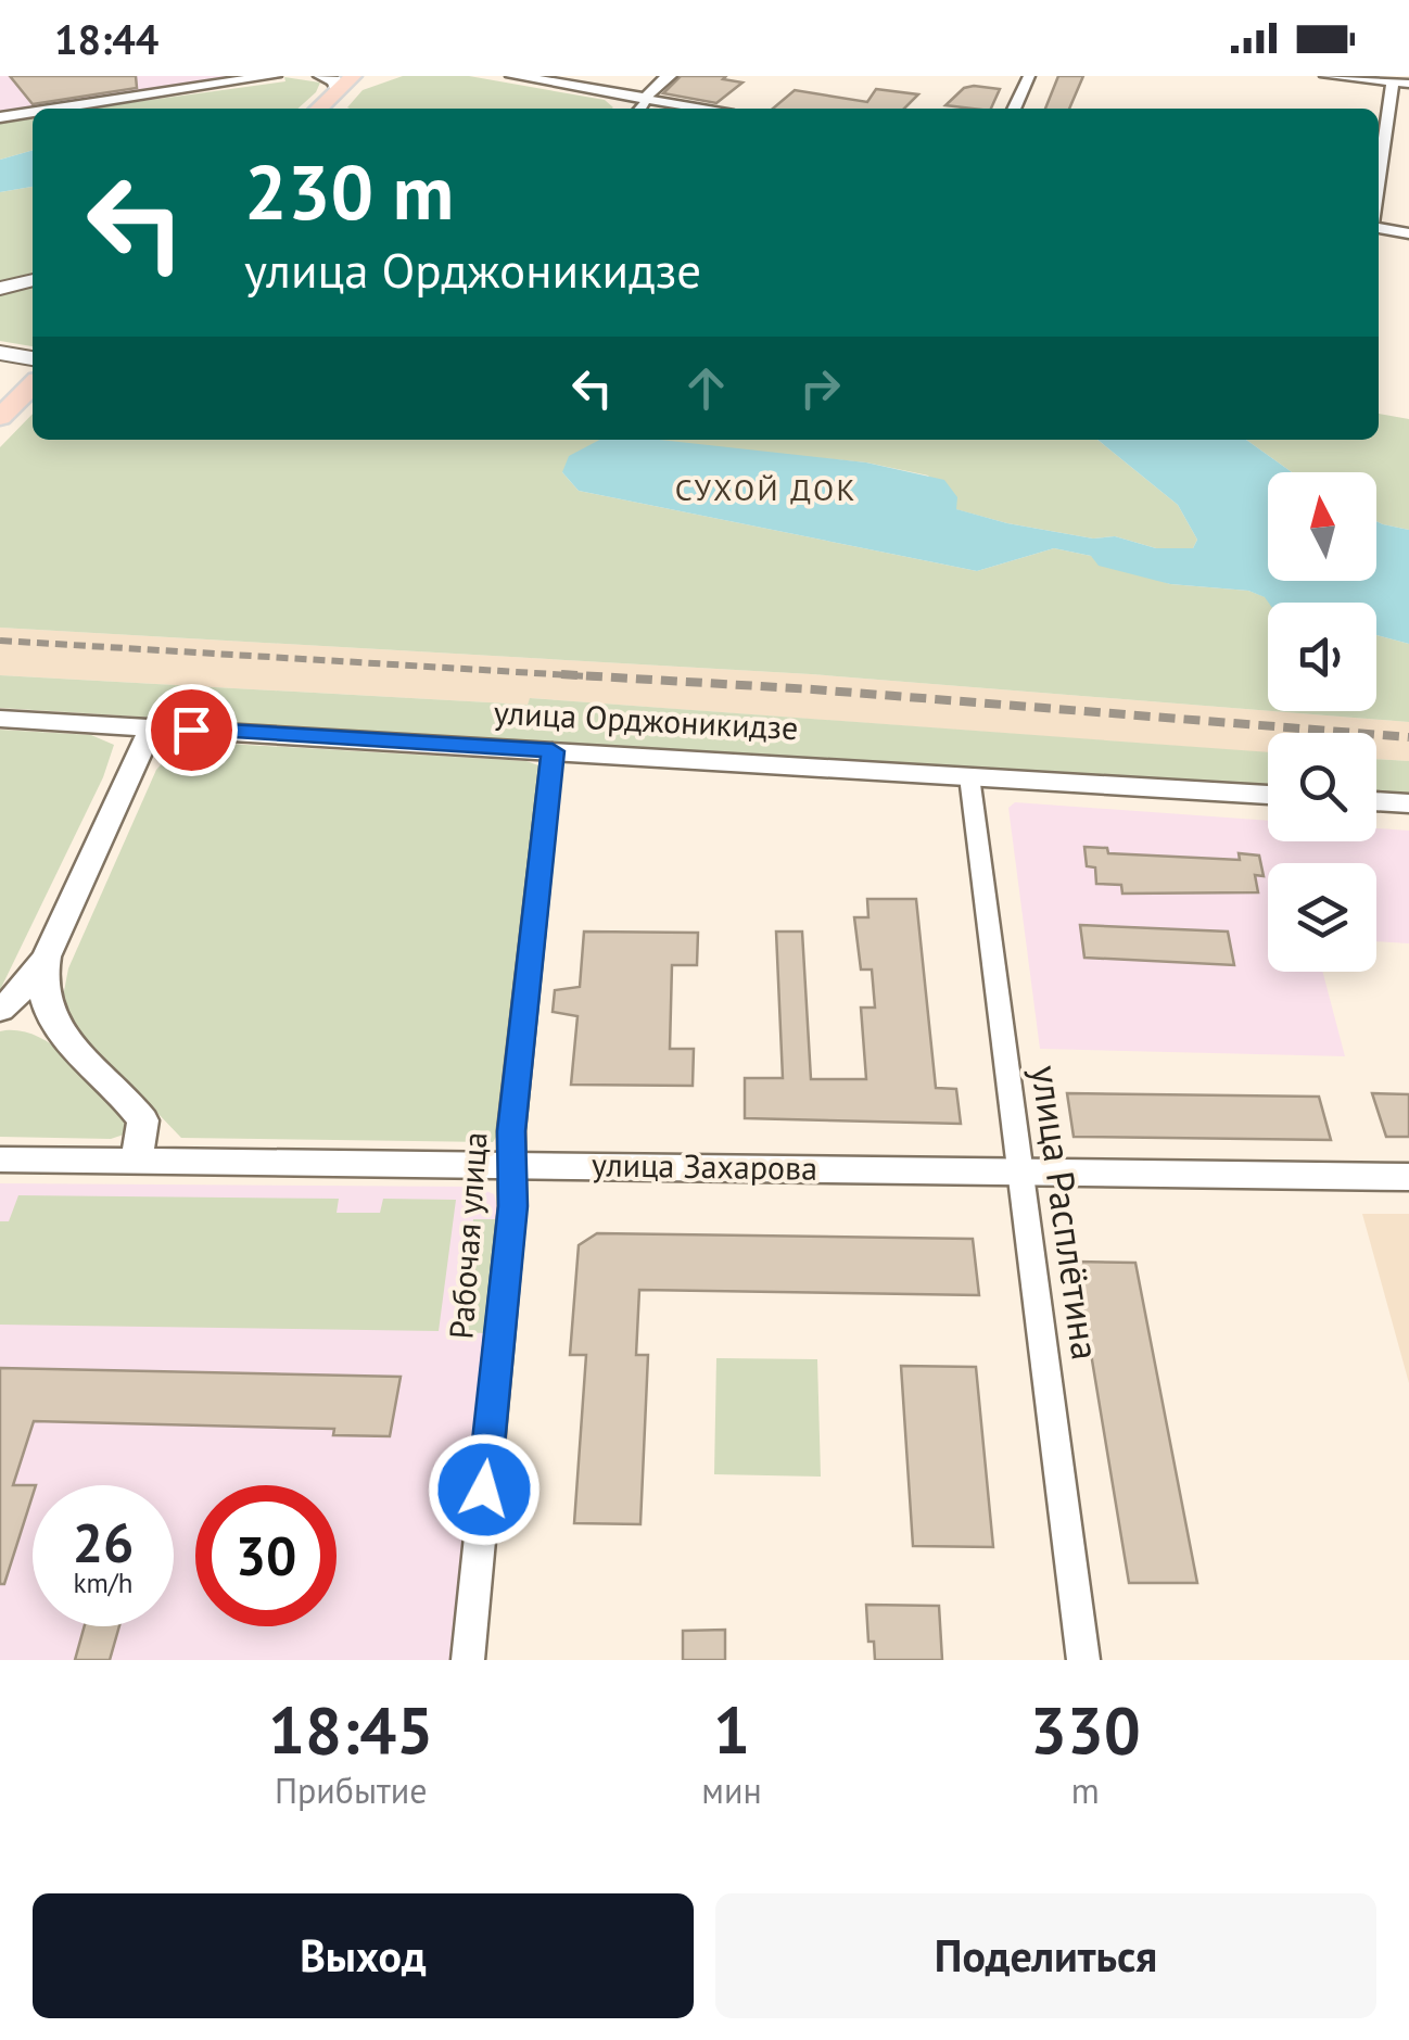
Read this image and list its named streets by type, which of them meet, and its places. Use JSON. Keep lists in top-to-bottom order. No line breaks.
{"streets":{"street":["улица Орджоникидзе","улица Захарова","улица Расплётина","Рабочая улица"]},"crossings":[["улица Орджоникидзе","улица Расплётина"],["улица Орджоникидзе","Рабочая улица"],["улица Захарова","улица Расплётина"],["улица Захарова","Рабочая улица"]],"districts":["СУХОЙ ДОК"],"north":"top","page":{"status":"18:44","turn":["230 m","улица Орджоникидзе"],"speed":"26 km/h","limit":"30","eta":["18:45","Прибытие","1","мин","330","m"],"buttons":["Выход","Поделиться"]}}
